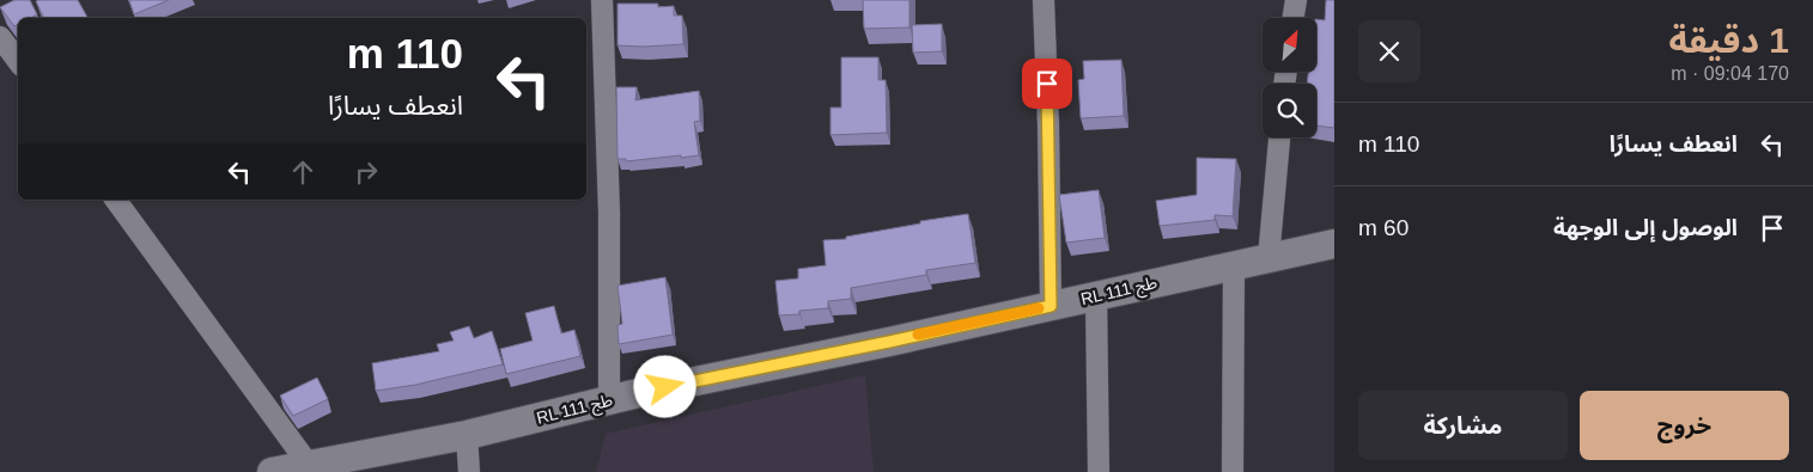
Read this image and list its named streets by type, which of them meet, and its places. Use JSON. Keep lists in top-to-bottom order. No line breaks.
{"streets":{"street":["RL طج 111"]},"north":"top right","page":{"heading":["1 دقيقة","170 m · 09:04"],"turn":["110 m","انعطف يسارًا"],"list":[{"name":"انعطف يسارًا","value":"110 m"},{"name":"الوصول إلى الوجهة","value":"60 m"}],"buttons":["خروج","مشاركة"]}}
